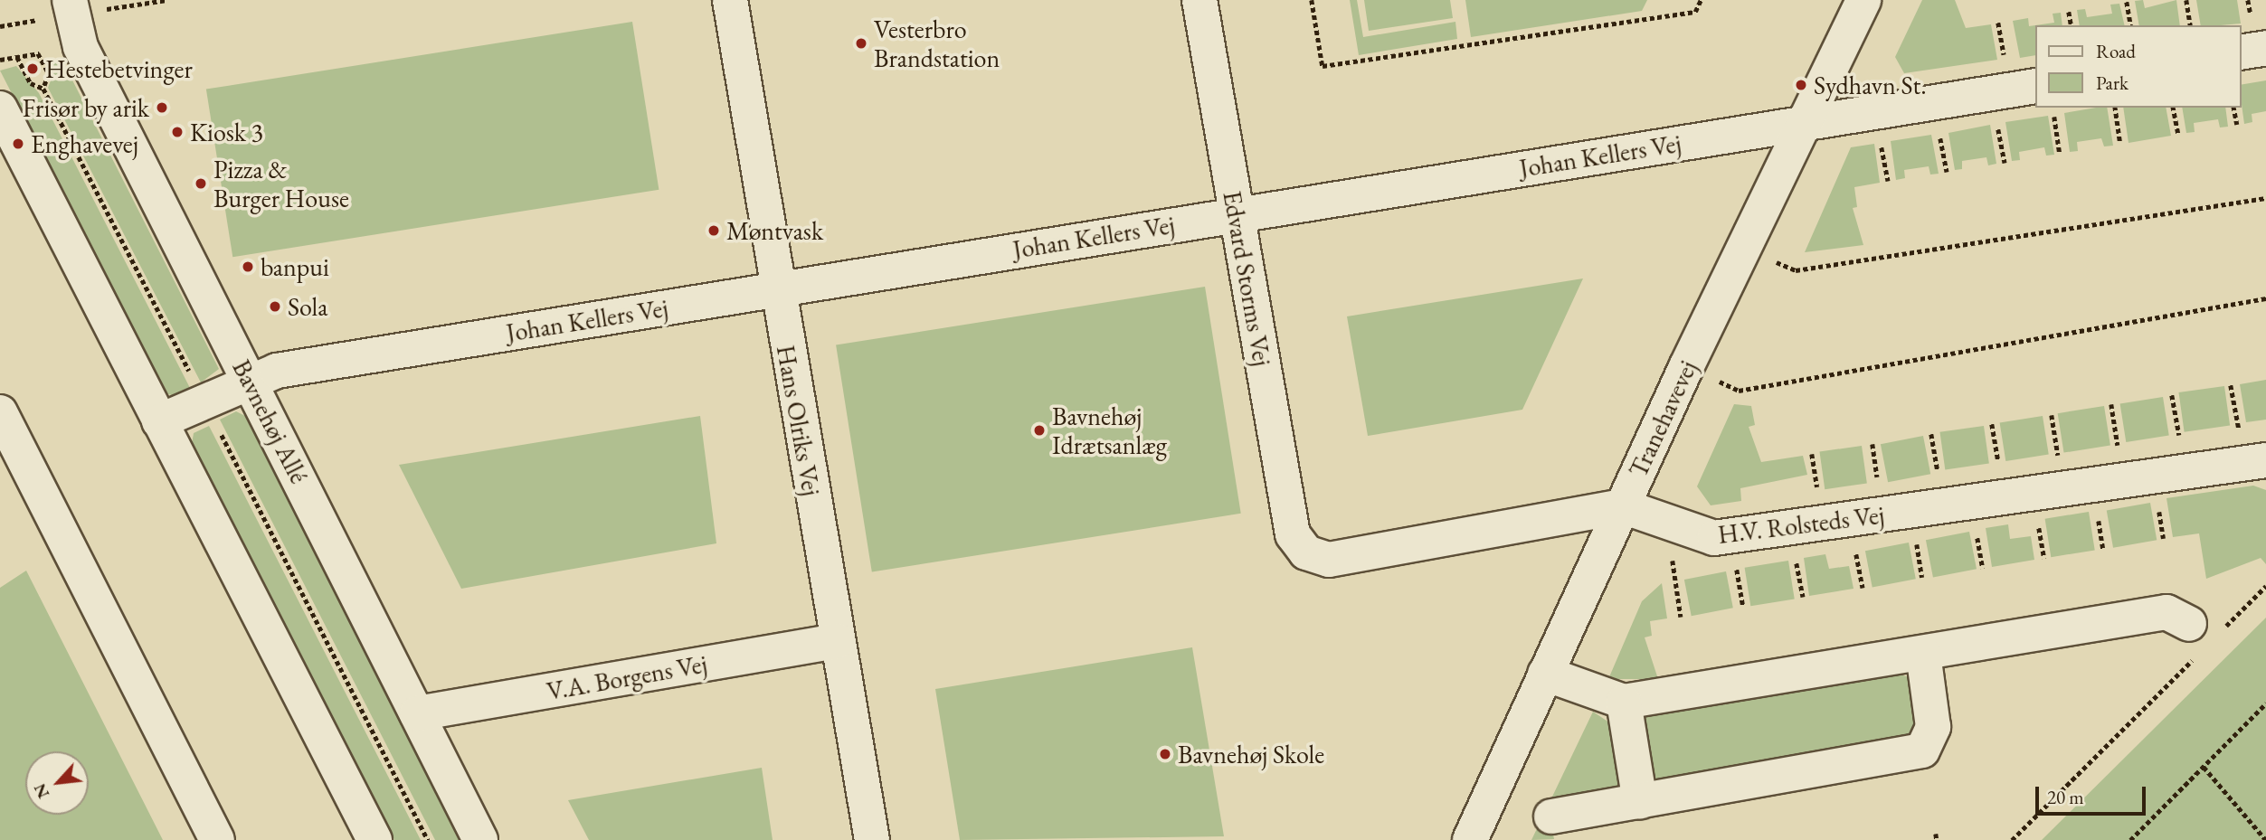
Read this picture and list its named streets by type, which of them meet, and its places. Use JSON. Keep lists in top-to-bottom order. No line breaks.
{"streets":{"street":["Johan Kellers Vej","Edvard Storms Vej","Tranehavevej","Hans Olriks Vej","Bavnehøj Allé","H.V. Rolsteds Vej","V.A. Borgens Vej"]},"crossings":[["Johan Kellers Vej","Edvard Storms Vej"],["Johan Kellers Vej","Tranehavevej"],["Johan Kellers Vej","Hans Olriks Vej"],["Johan Kellers Vej","Bavnehøj Allé"],["Edvard Storms Vej","Tranehavevej"],["Edvard Storms Vej","H.V. Rolsteds Vej"],["Tranehavevej","H.V. Rolsteds Vej"],["Hans Olriks Vej","V.A. Borgens Vej"],["Bavnehøj Allé","V.A. Borgens Vej"]],"places":["Vesterbro Brandstation","Hestebetvinger","Sydhavn St.","Frisør by arik","Kiosk 3","Enghavevej","Pizza & Burger House","Møntvask","banpui","Sola","Bavnehøj Idrætsanlæg","Bavnehøj Skole"],"legend":["Road","Park"],"scale_bar":"20 m","north":"bottom left"}
